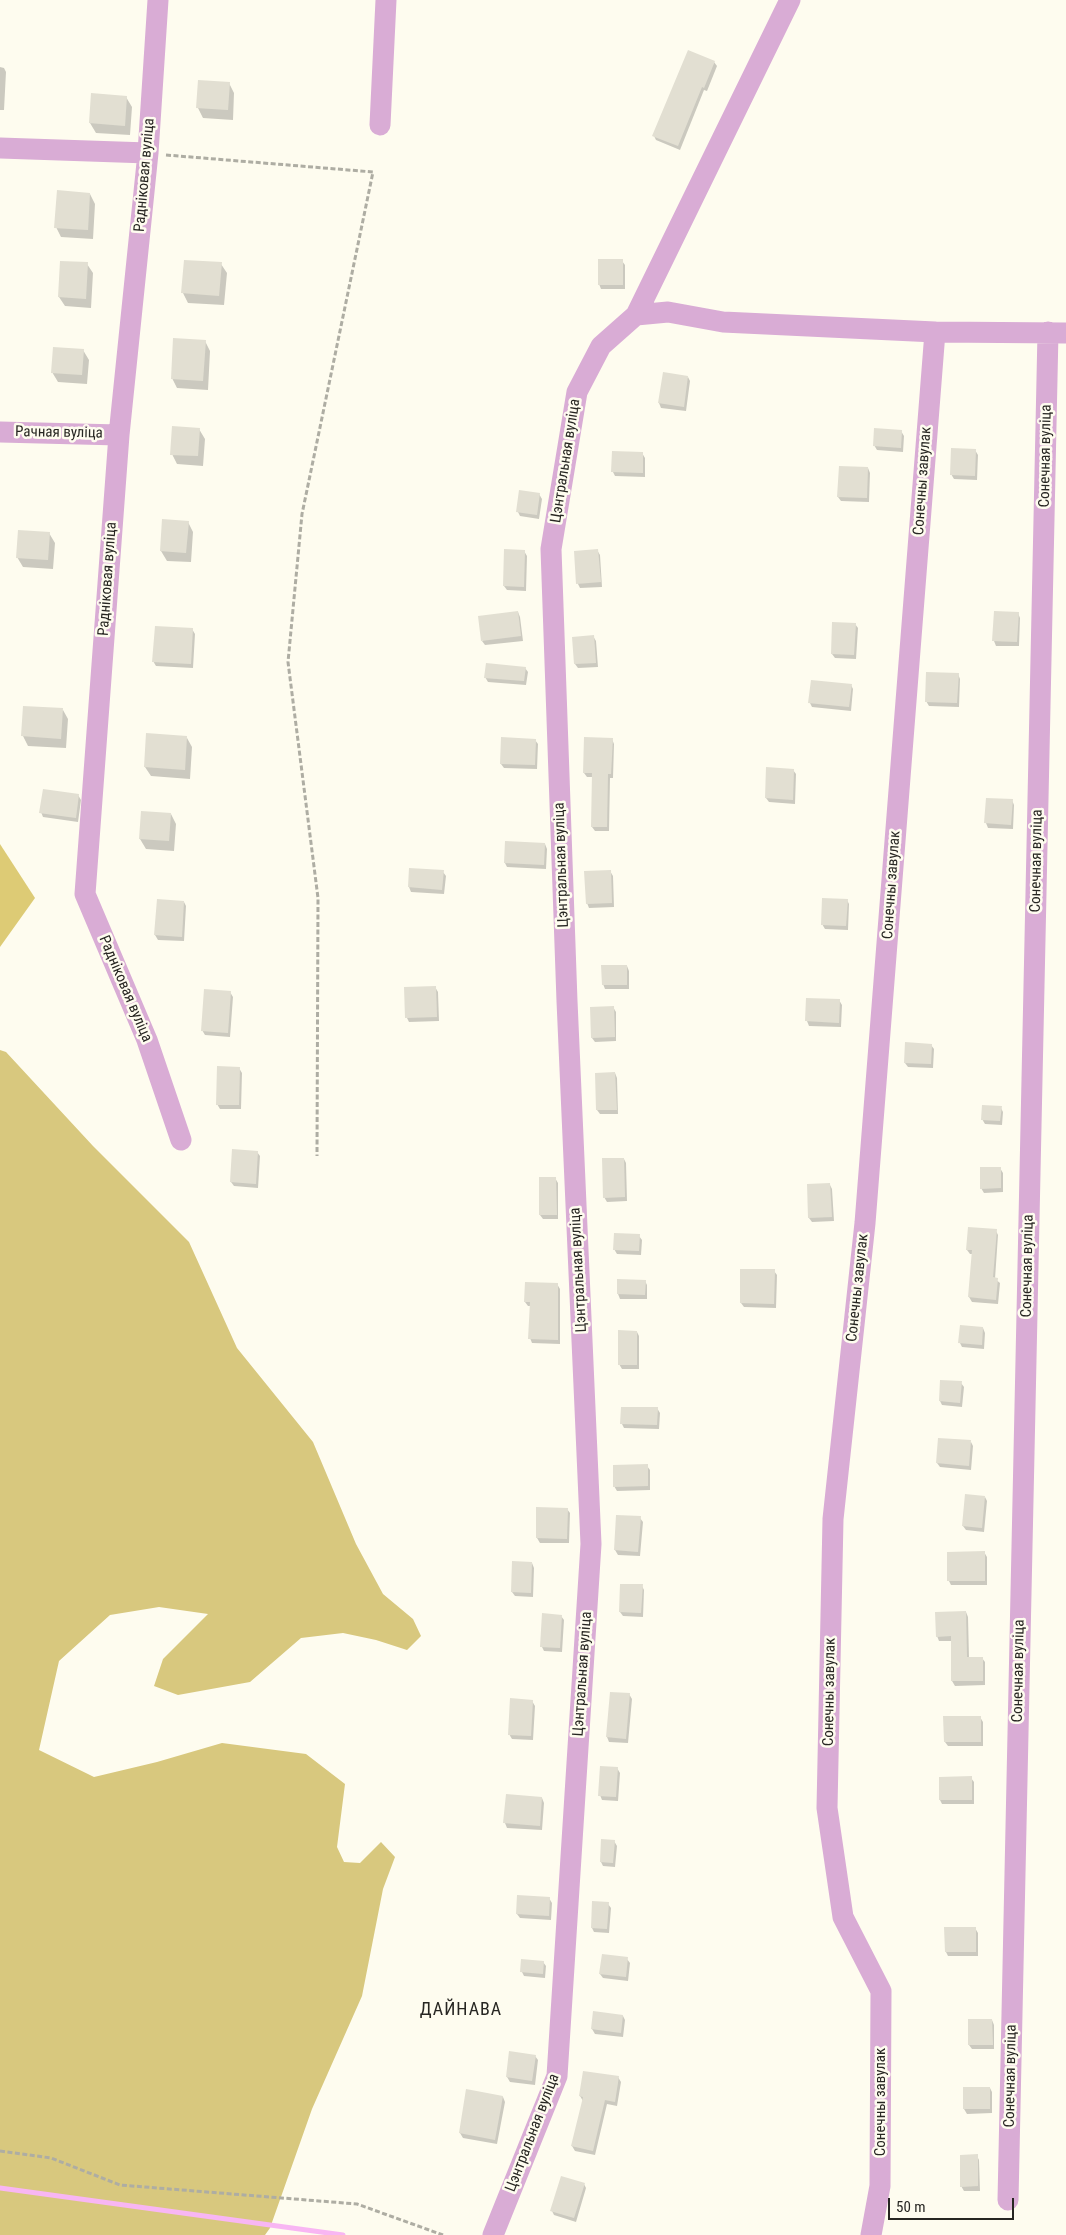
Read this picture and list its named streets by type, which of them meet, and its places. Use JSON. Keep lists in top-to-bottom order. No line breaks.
{"streets":{"street":["Радніковая вуліца","Рачная вуліца","Сонечная вуліца","Цэнтральная вуліца","Сонечны завулак"]},"crossings":[["Радніковая вуліца","Рачная вуліца"]],"districts":["ДАЙНАВА"],"scale_bar":"50 m"}
